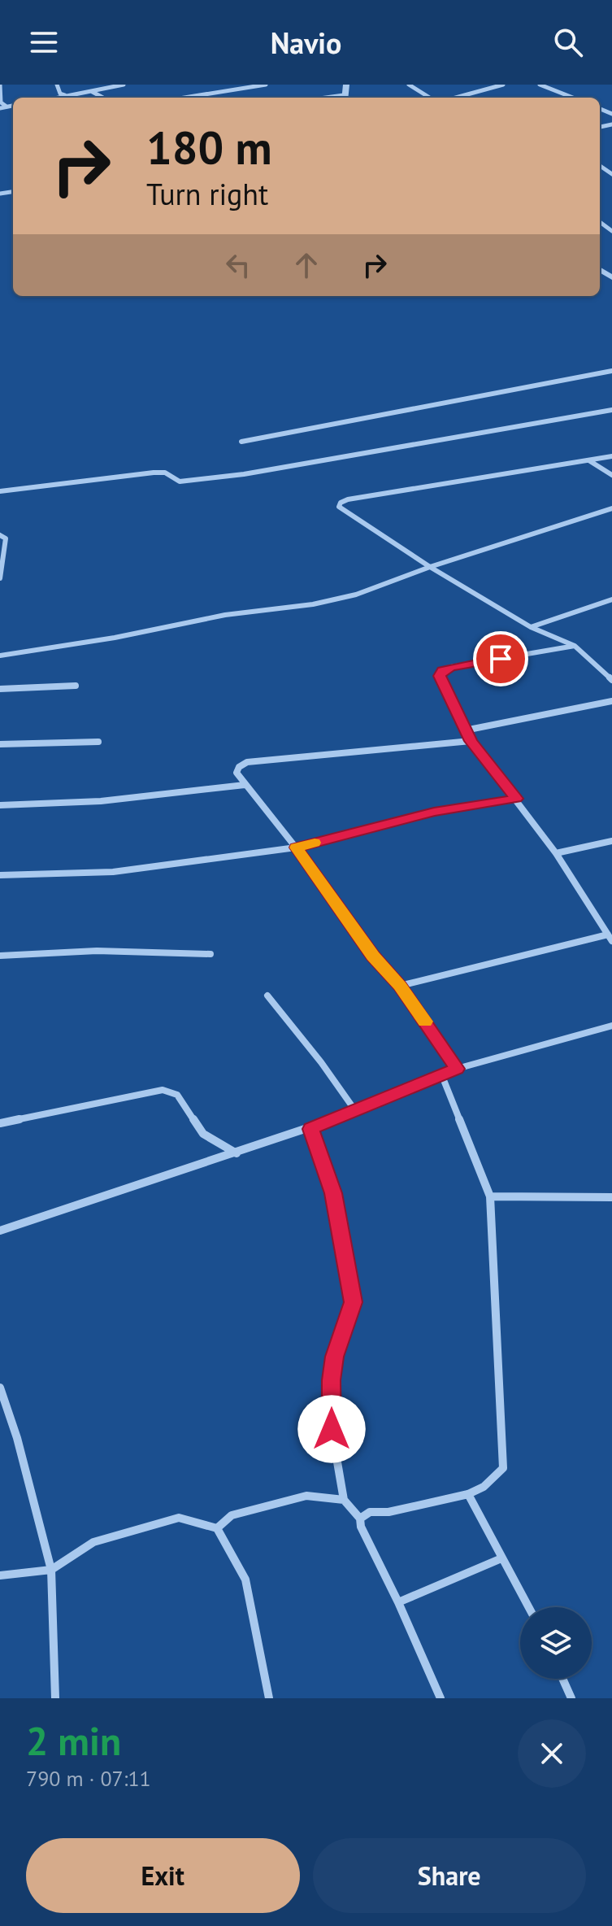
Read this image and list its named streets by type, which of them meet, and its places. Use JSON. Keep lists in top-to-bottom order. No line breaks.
{"page":{"header":"Navio","turn":["180 m","Turn right"],"heading":["2 min","790 m · 07:11"],"buttons":["Exit","Share"]}}
